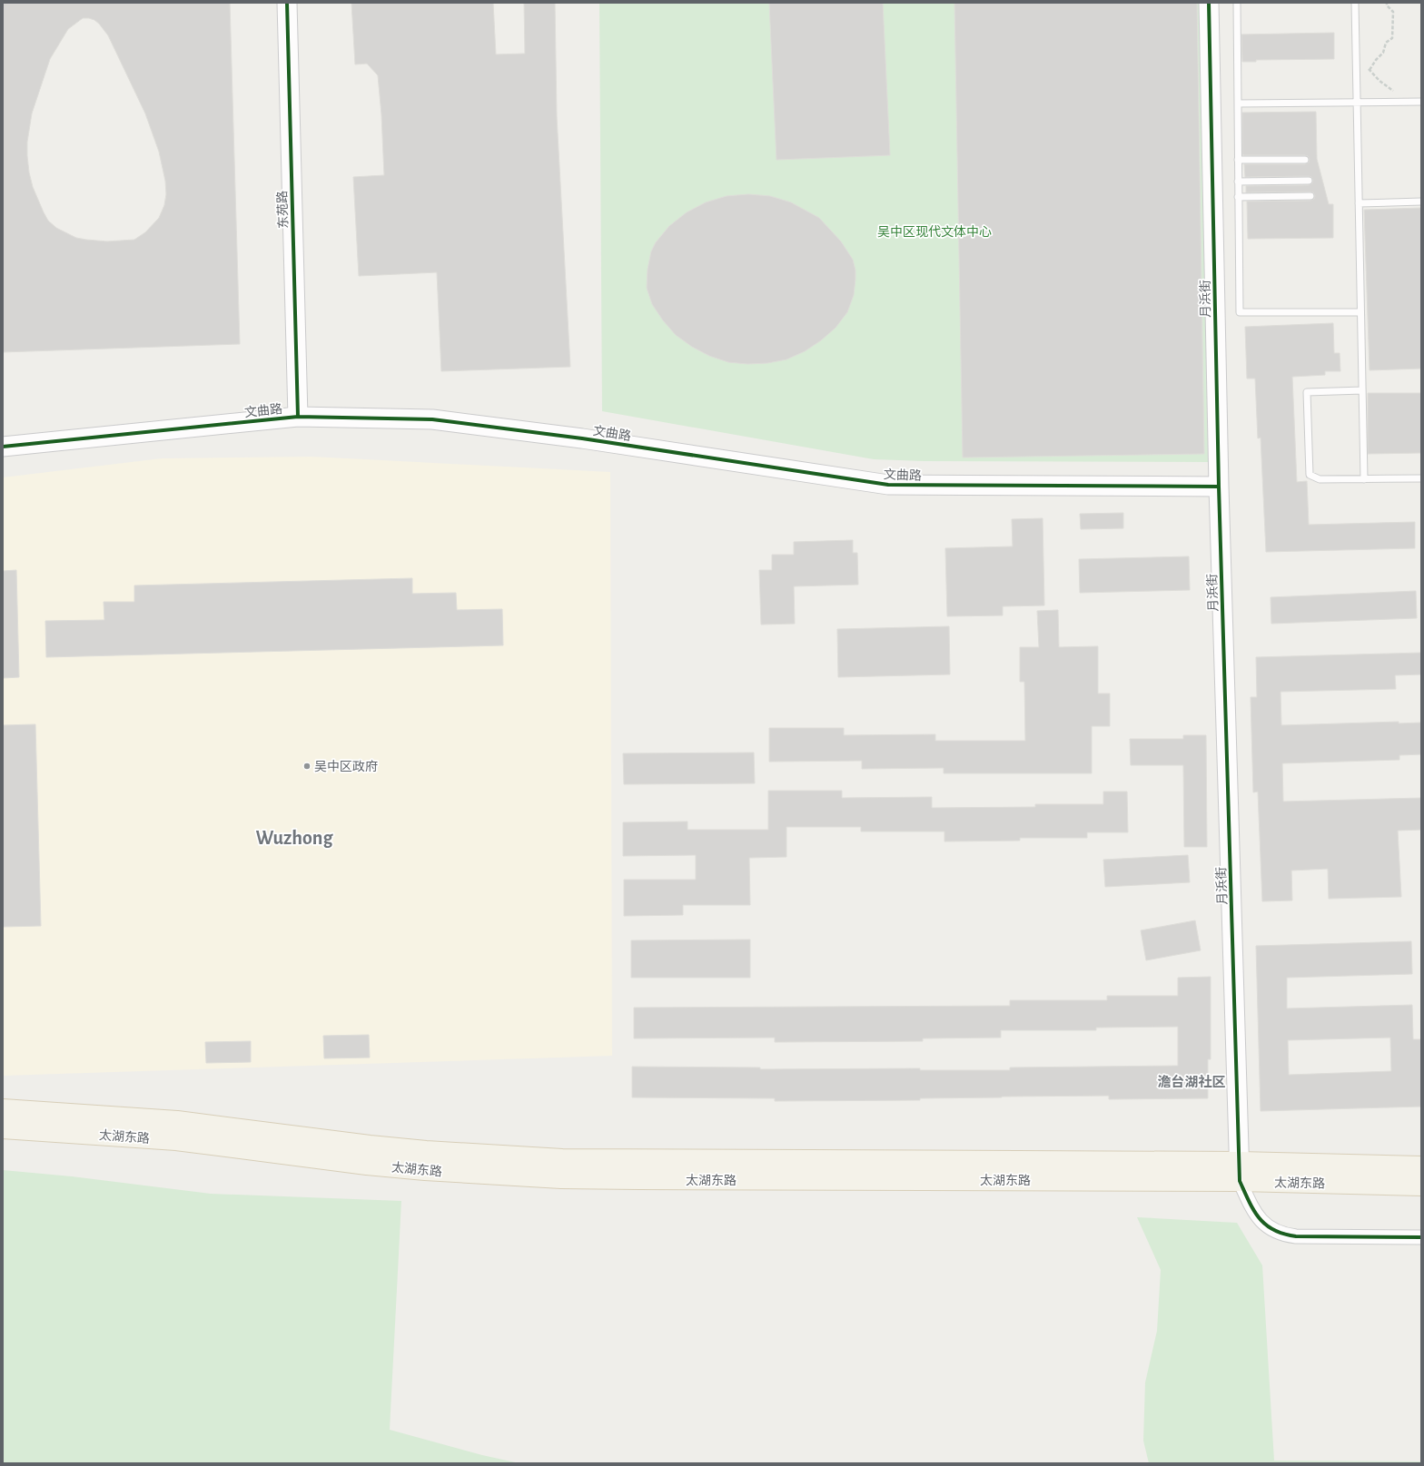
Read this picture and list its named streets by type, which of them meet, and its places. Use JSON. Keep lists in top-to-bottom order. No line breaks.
{"streets":{"main road":["太湖东路"],"street":["东苑路","月浜街","文曲路"]},"crossings":[["东苑路","文曲路"],["月浜街","文曲路"],["月浜街","太湖东路"]],"districts":["Wuzhong","澹台湖社区"],"parks":["吴中区现代文体中心"],"places":["吴中区政府"]}
